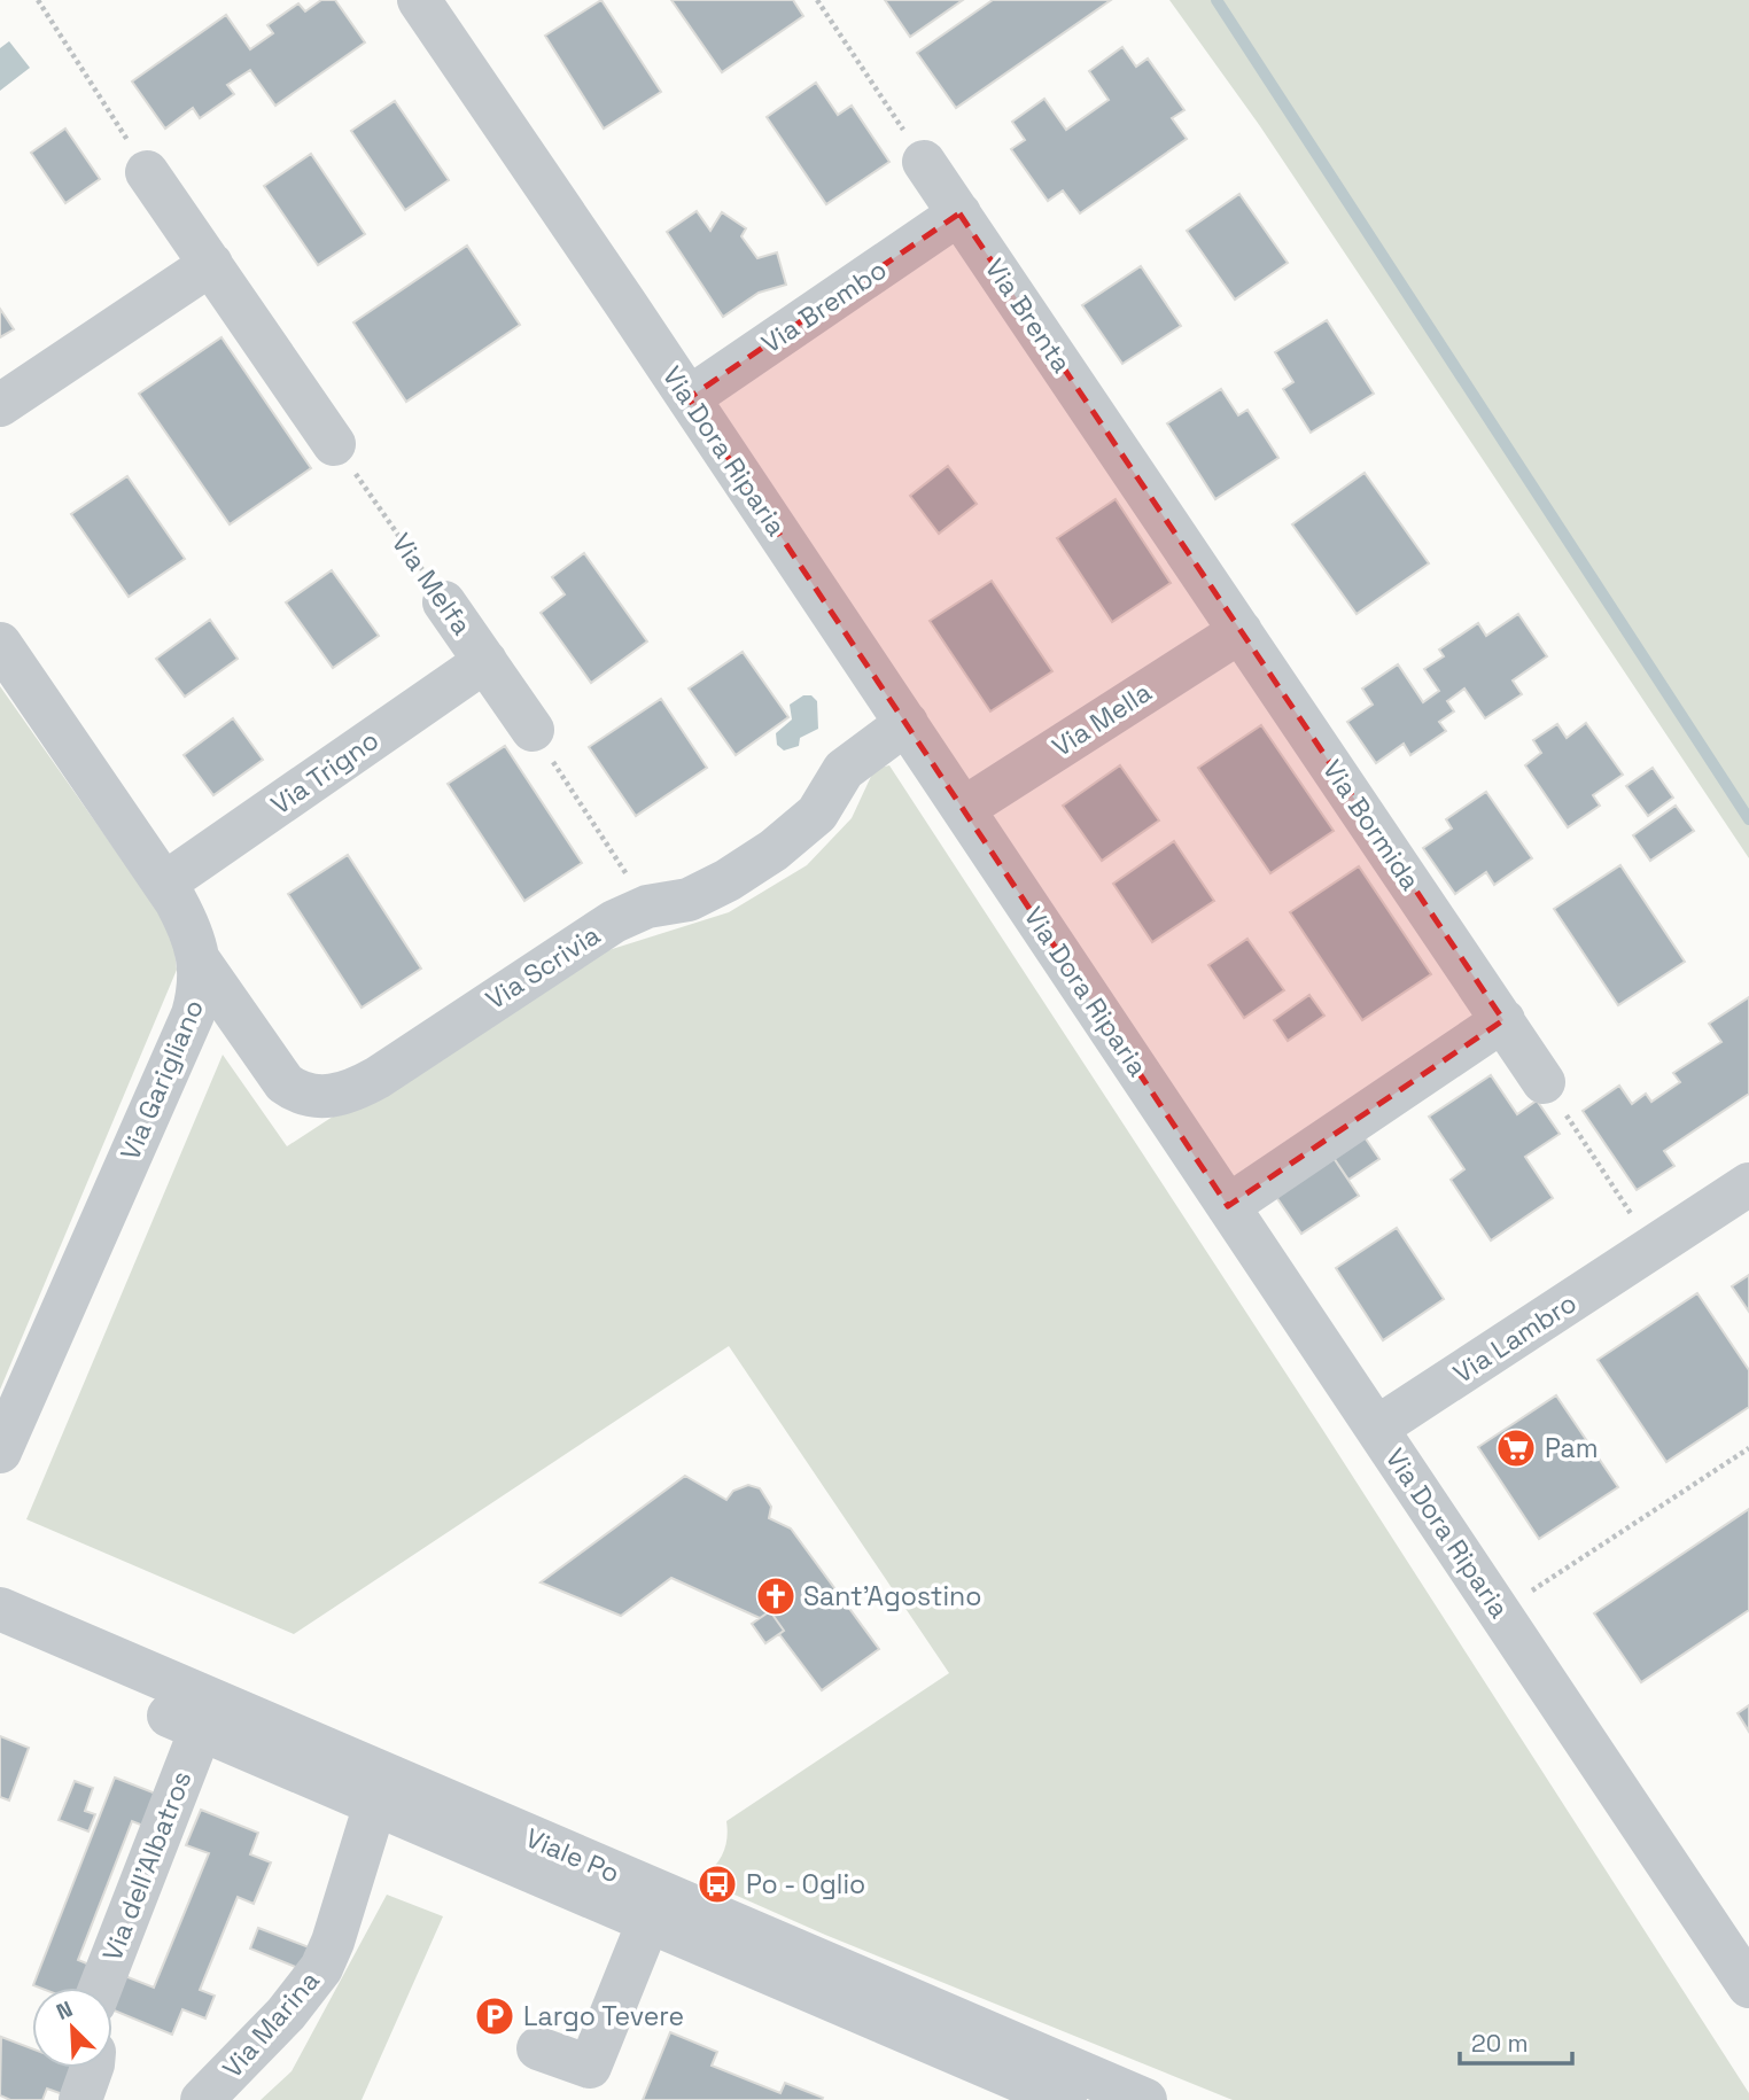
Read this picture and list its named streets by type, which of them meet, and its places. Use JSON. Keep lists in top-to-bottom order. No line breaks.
{"streets":{"street":["Via Brembo","Via Brenta","Via Dora Riparia","Via Melfa","Via Mella","Via Trigno","Via Bormida","Via Scrivia","Via Garigliano","Via Lambro","Viale Po","Via dell'Albatros","Via Marina"]},"crossings":[["Via Brembo","Via Brenta"],["Via Brembo","Via Dora Riparia"],["Via Brenta","Via Mella"],["Via Brenta","Via Bormida"],["Via Dora Riparia","Via Mella"],["Via Dora Riparia","Via Scrivia"],["Via Dora Riparia","Via Lambro"],["Via Melfa","Via Trigno"],["Via Mella","Via Bormida"],["Via Trigno","Via Garigliano"],["Via Scrivia","Via Garigliano"],["Viale Po","Via dell'Albatros"],["Viale Po","Via Marina"]],"places":{"supermarket":["Pam"],"church":["Sant'Agostino"],"bus stop":["Po - Oglio"],"parking":["Largo Tevere"]},"scale_bar":"20 m","north":"top left"}
